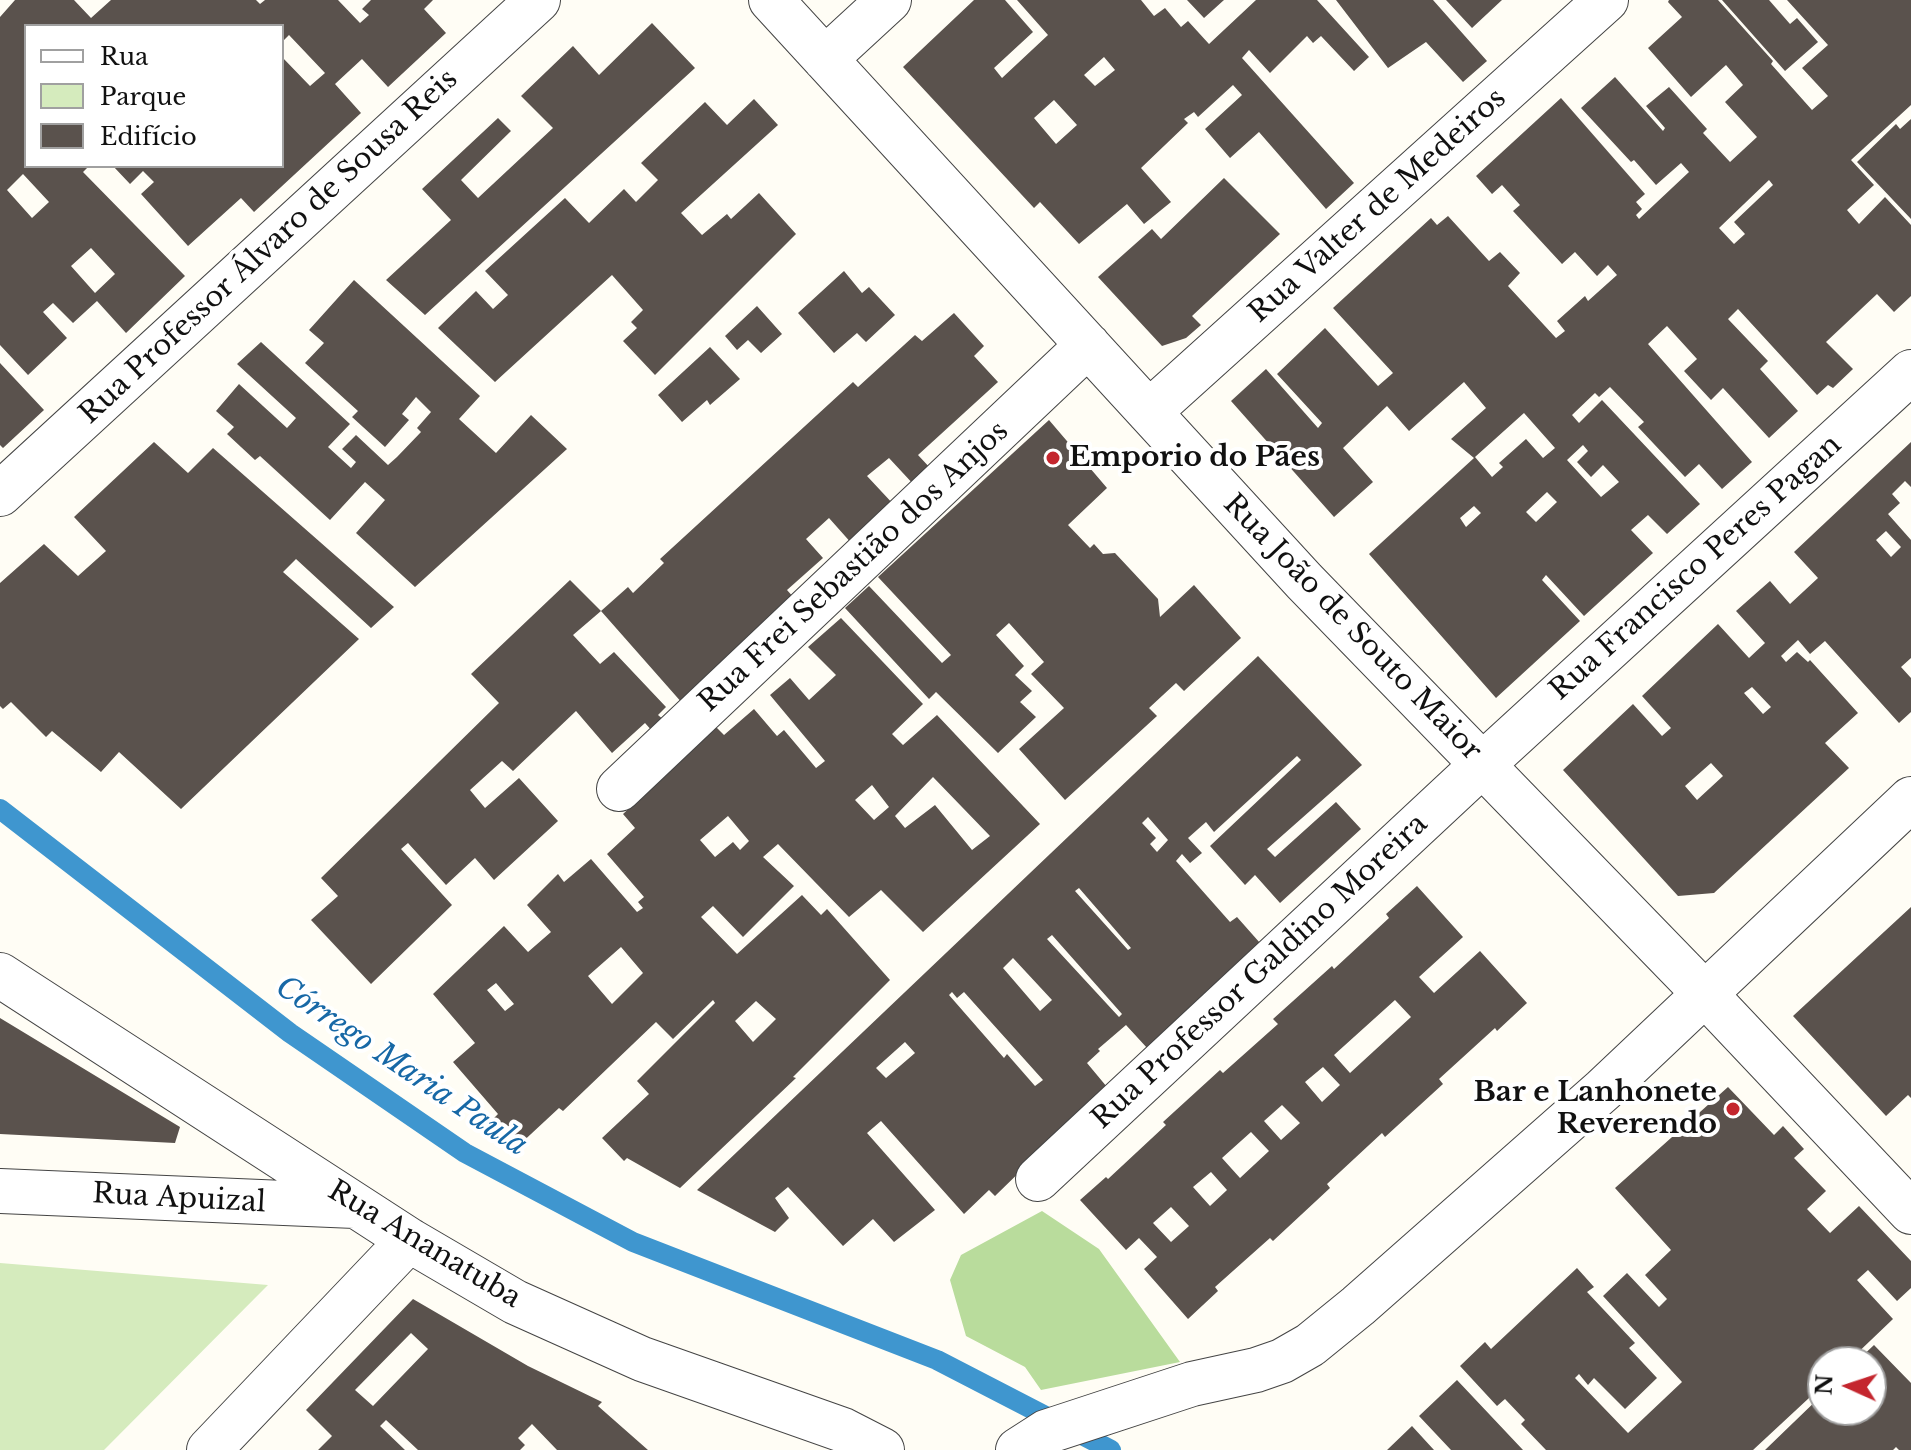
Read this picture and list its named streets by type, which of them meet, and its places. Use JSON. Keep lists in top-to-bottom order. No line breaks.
{"streets":{"street":["Rua Valter de Medeiros","Rua Professor Álvaro de Sousa Reis","Rua Frei Sebastião dos Anjos","Rua Francisco Peres Pagan","Rua João de Souto Maior","Rua Professor Galdino Moreira","Rua Apuizal","Rua Ananatuba"]},"crossings":[["Rua Valter de Medeiros","Rua João de Souto Maior"],["Rua Frei Sebastião dos Anjos","Rua João de Souto Maior"],["Rua Francisco Peres Pagan","Rua João de Souto Maior"],["Rua Francisco Peres Pagan","Rua Professor Galdino Moreira"],["Rua João de Souto Maior","Rua Professor Galdino Moreira"],["Rua Apuizal","Rua Ananatuba"]],"water":["Córrego Maria Paula"],"places":["Emporio do Pães","Bar e Lanhonete Reverendo"],"legend":["Rua","Parque","Edifício"],"north":"left"}
